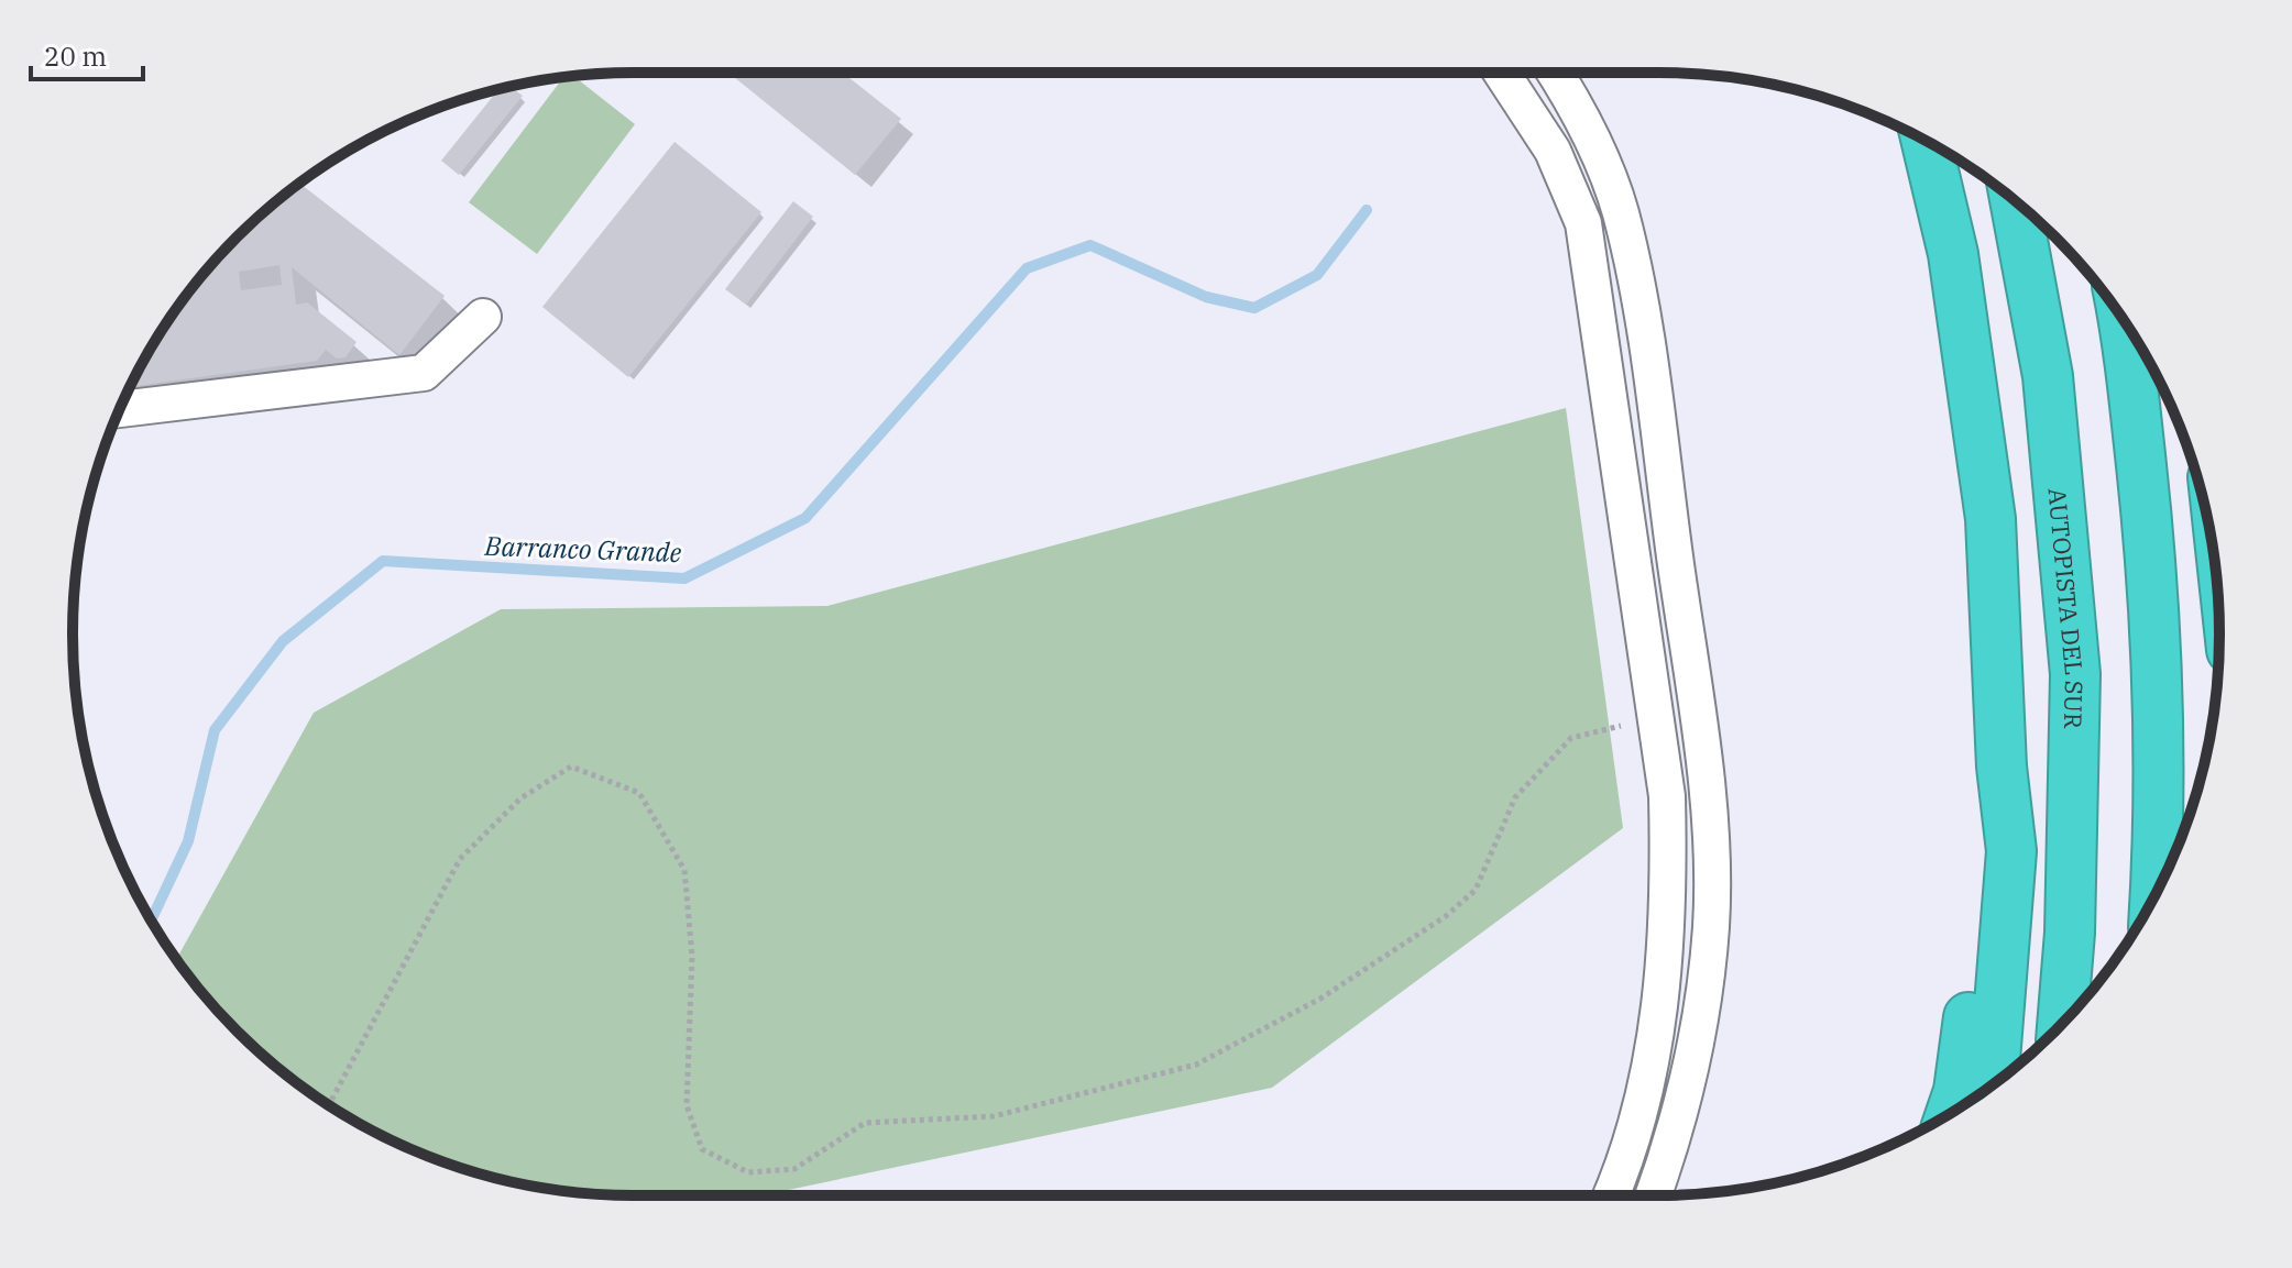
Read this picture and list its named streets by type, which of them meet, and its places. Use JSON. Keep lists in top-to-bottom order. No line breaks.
{"streets":{"highway":["AUTOPISTA DEL SUR"]},"water":["Barranco Grande"],"scale_bar":"20 m"}
